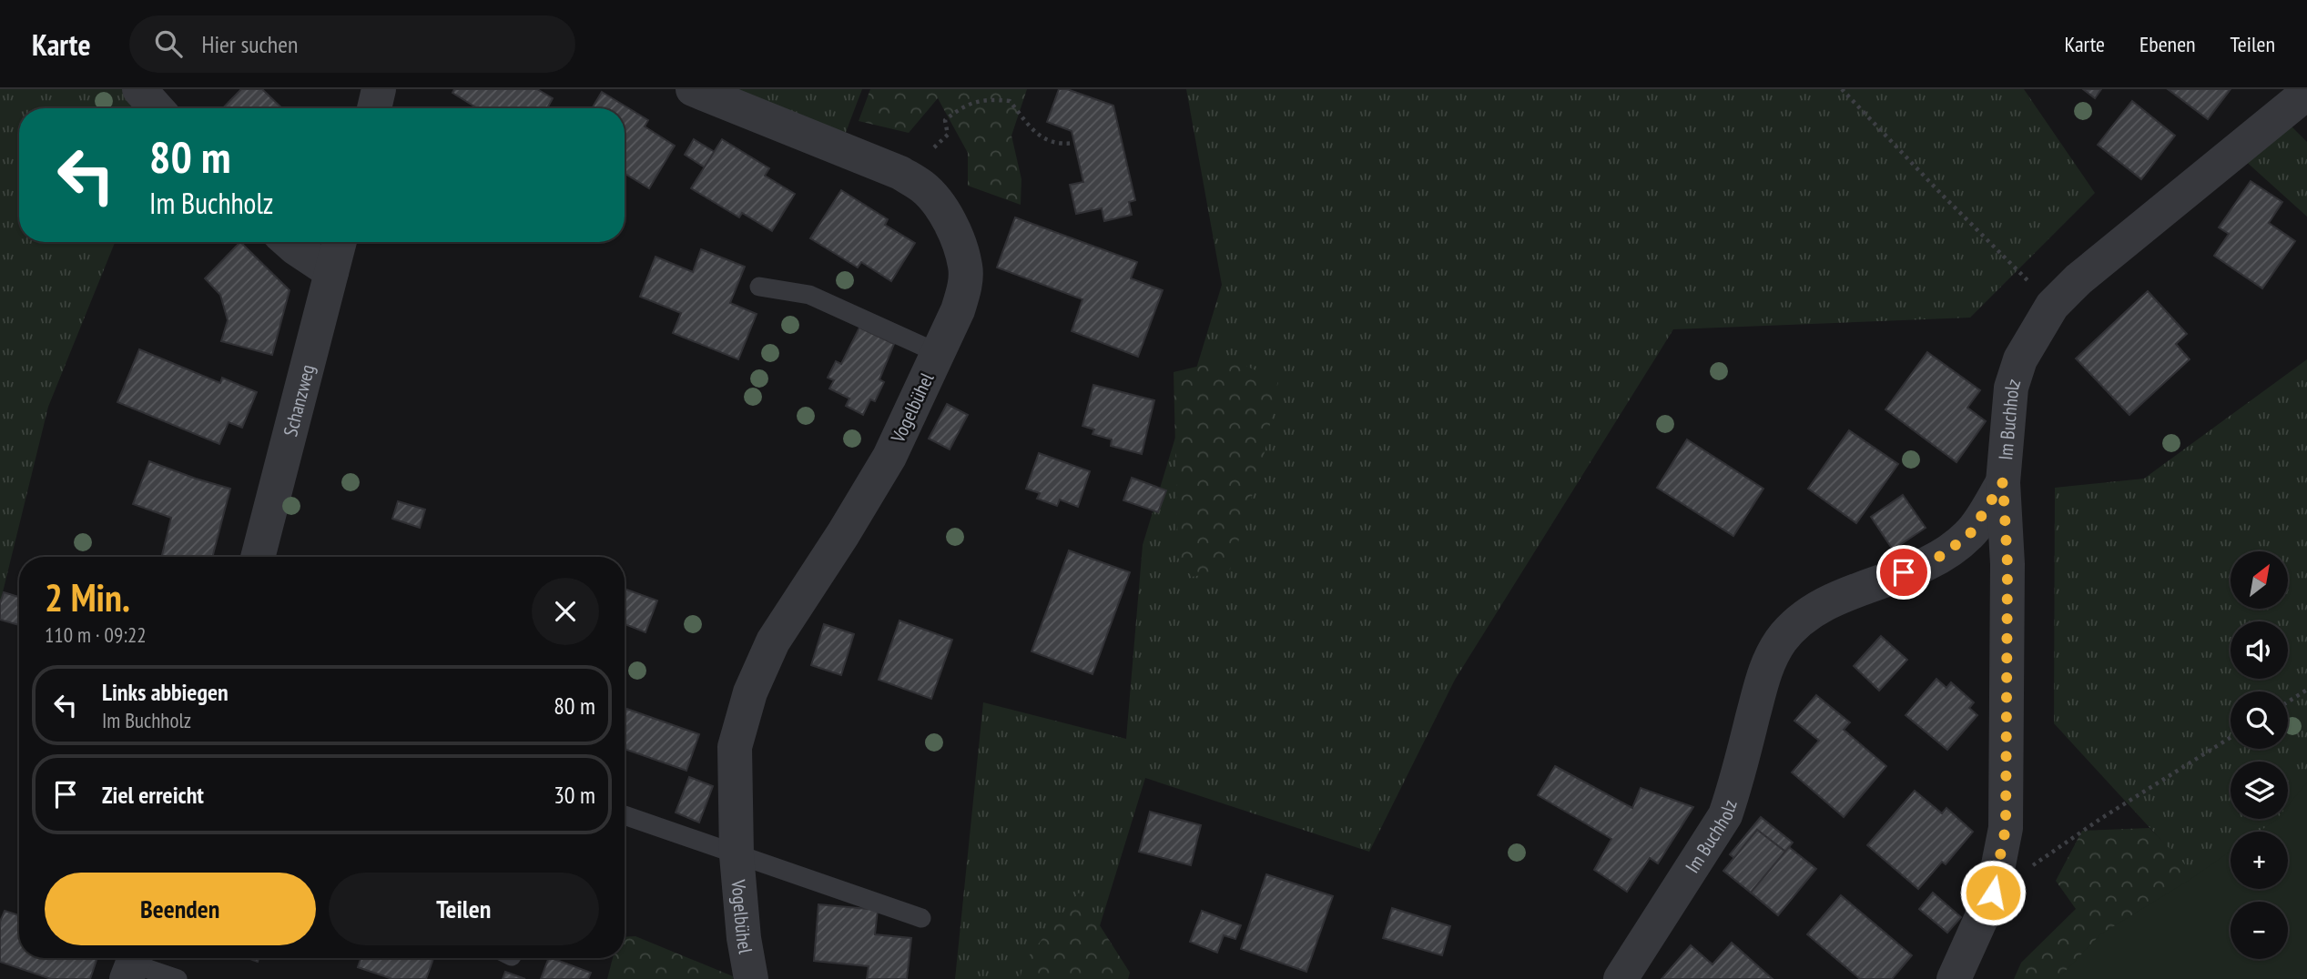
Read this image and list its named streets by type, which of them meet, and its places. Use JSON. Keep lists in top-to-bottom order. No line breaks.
{"streets":{"street":["Schanzweg","Vogelbühel","Im Buchholz"]},"north":"top right","page":{"header":"Karte","search":"Hier suchen","nav":["Karte","Ebenen","Teilen"],"turn":["80 m","Im Buchholz"],"map_buttons":["+","−"],"heading":["2 Min.","110 m · 09:22"],"list":[{"name":"Links abbiegen","note":"Im Buchholz","value":"80 m"},{"name":"Ziel erreicht","value":"30 m"}],"buttons":["Beenden","Teilen"]}}
